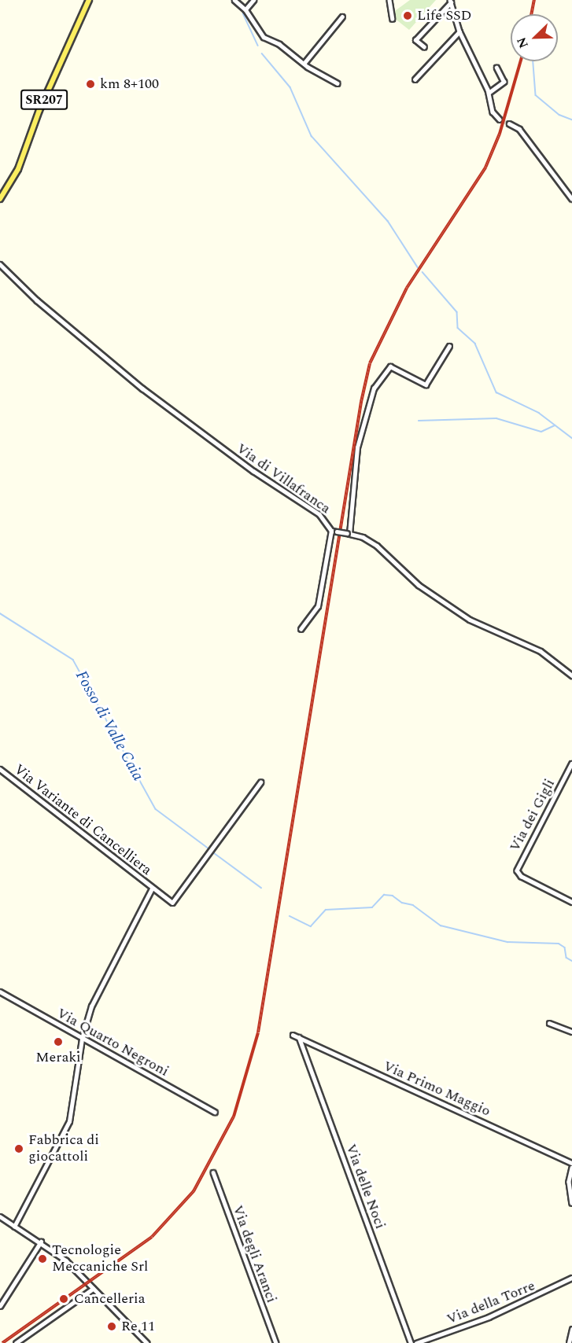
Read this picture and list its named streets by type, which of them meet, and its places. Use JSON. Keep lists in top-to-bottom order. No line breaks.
{"streets":{"main road":["SR207"],"street":["Via di Villafranca","Via dei Gigli","Via Variante di Cancelliera","Via Quarto Negroni","Via Primo Maggio","Via delle Noci","Via degli Aranci","Via della Torre"]},"crossings":[["Via Variante di Cancelliera","Via Quarto Negroni"],["Via Primo Maggio","Via delle Noci"]],"water":["Fosso di Valle Caia"],"places":["Life SSD","km 8+100","Meraki","Fabbrica di giocattoli","Tecnologie Meccaniche Srl","Cancelleria","Re 11"],"north":"bottom left"}
